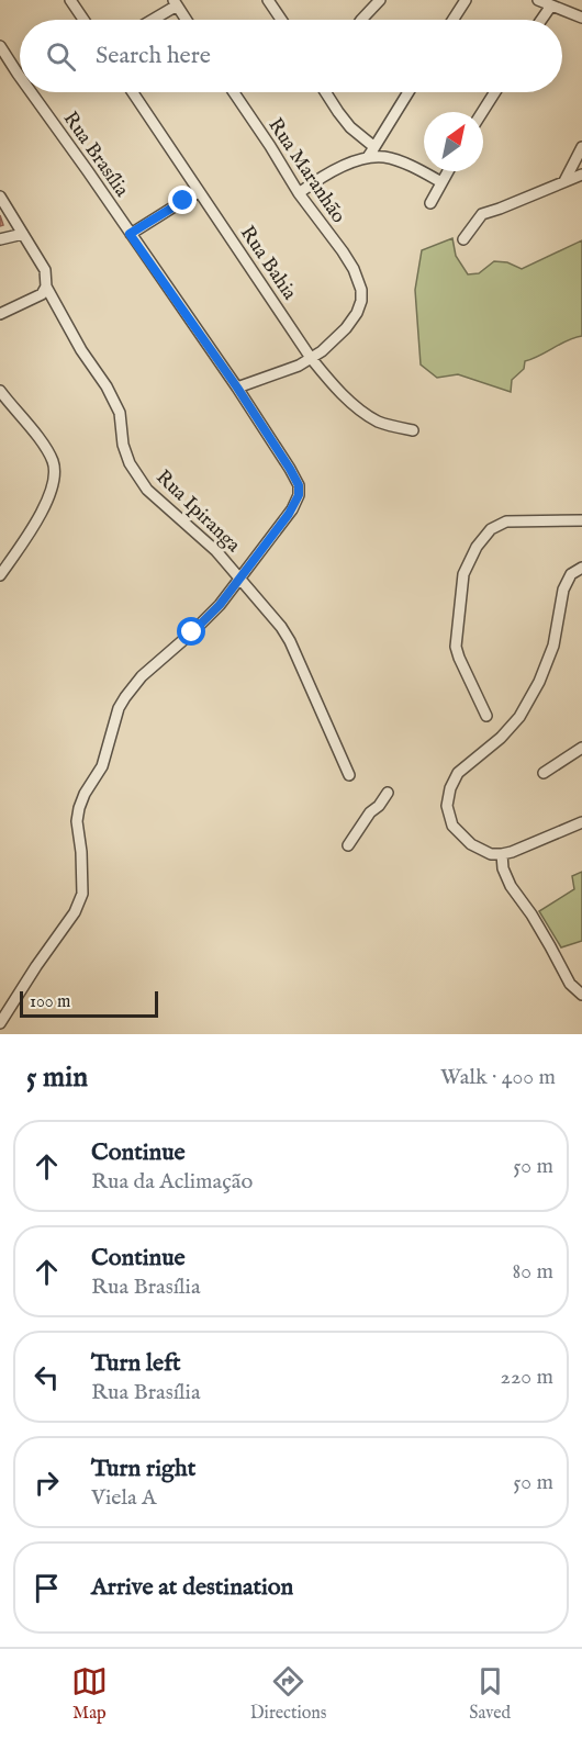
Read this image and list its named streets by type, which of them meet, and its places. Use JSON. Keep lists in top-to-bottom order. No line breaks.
{"streets":{"street":["Rua Brasília","Rua Maranhão","Rua Bahia","Rua Ipiranga"]},"crossings":[["Rua Brasília","Rua Ipiranga"],["Rua Maranhão","Rua Bahia"]],"scale_bar":"100 m","north":"top right","page":{"search":"Search here","scale":"100 m","heading":["5 min","Walk · 400 m"],"list":[["Continue","Rua da Aclimação","50 m"],["Continue","Rua Brasília","80 m"],["Turn left","Rua Brasília","220 m"],["Turn right","Viela A","50 m"],"Arrive at destination"],"nav":["Map","Directions","Saved"]}}
